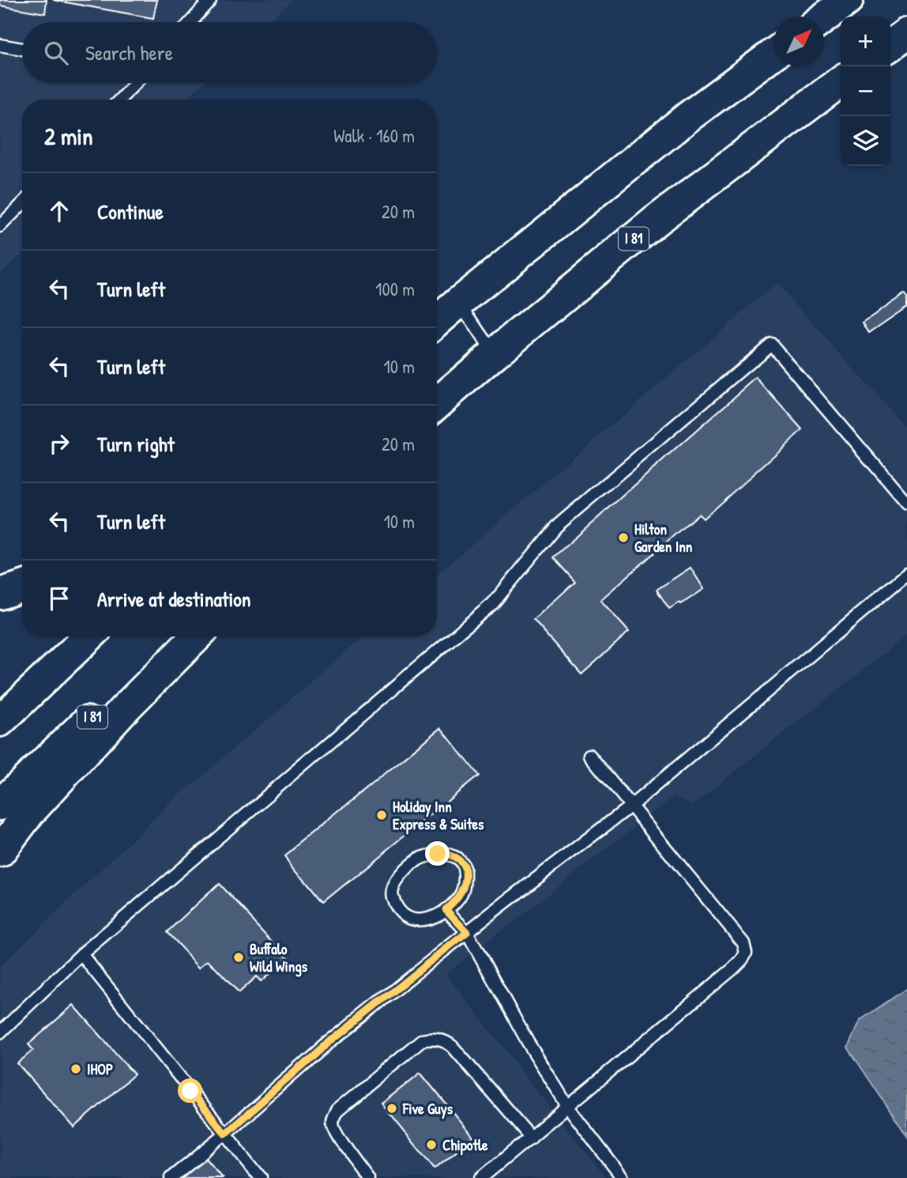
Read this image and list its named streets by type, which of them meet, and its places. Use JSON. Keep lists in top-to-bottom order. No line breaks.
{"streets":{"highway":["I 81"]},"places":["Hilton Garden Inn","Holiday Inn Express & Suites","Buffalo Wild Wings","IHOP","Five Guys","Chipotle"],"north":"top right","page":{"map_buttons":["+","−"],"search":"Search here","heading":["2 min","Walk · 160 m"],"list":[["Continue","20 m"],["Turn left","100 m"],["Turn left","10 m"],["Turn right","20 m"],["Turn left","10 m"],"Arrive at destination"]}}
